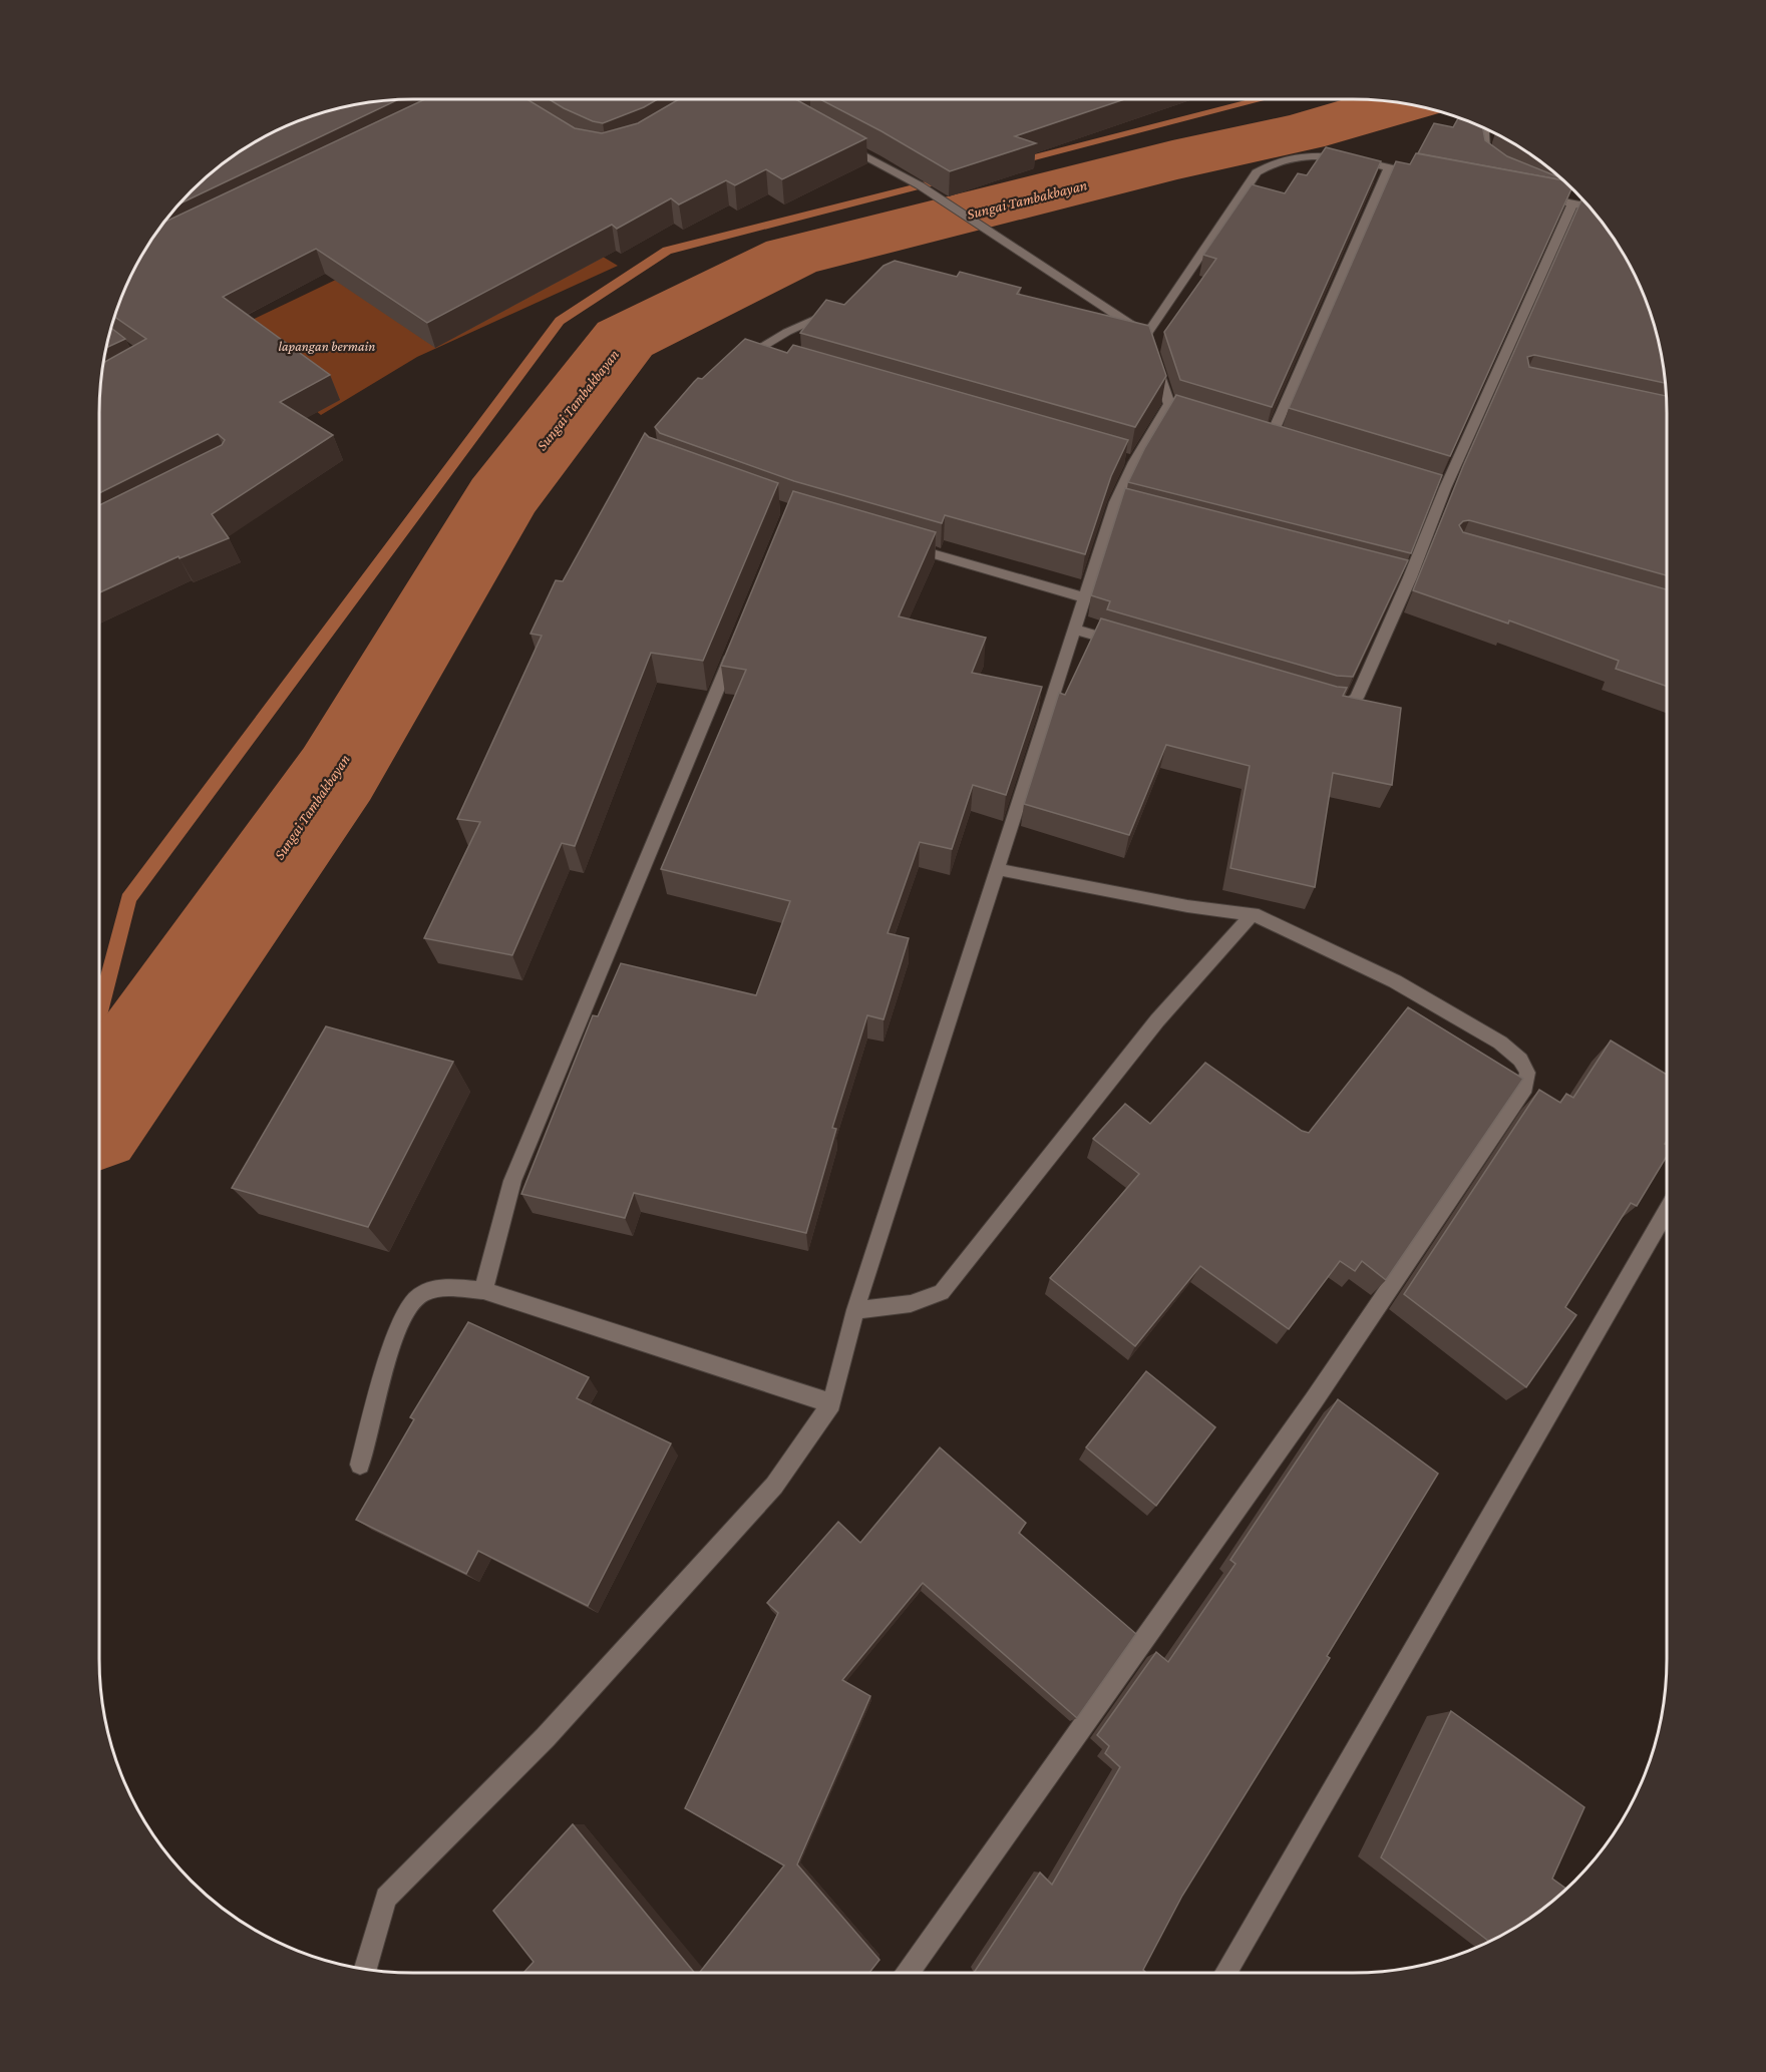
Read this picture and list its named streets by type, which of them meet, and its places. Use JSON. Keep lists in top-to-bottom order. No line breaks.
{"water":["Sungai Tambakbayan"],"parks":["lapangan bermain"]}
